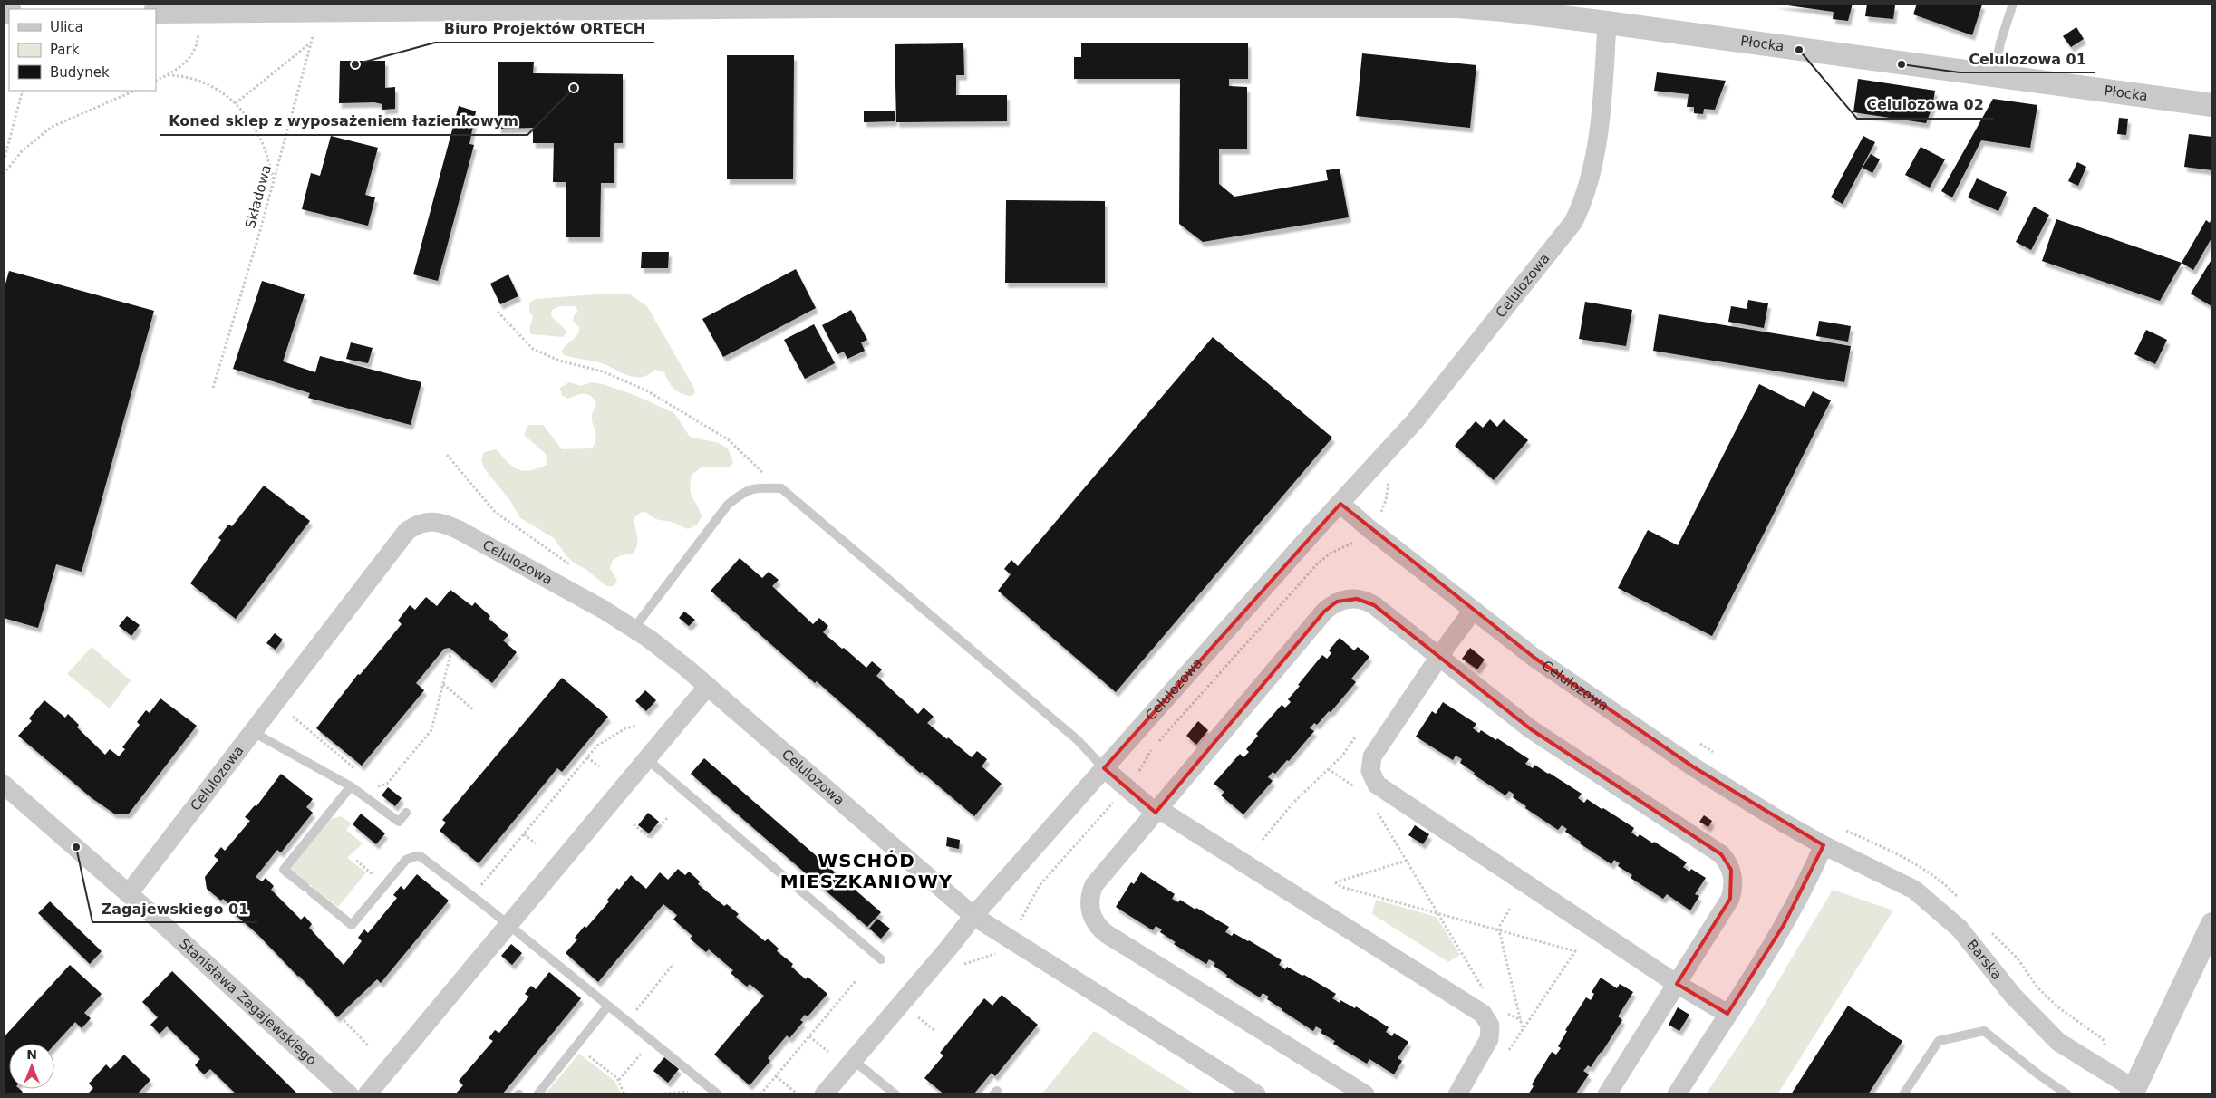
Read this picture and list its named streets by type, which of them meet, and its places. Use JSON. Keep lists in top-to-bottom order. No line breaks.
{"streets":{"street":["Płocka","Celulozowa","Barska","Stanisława Zagajewskiego"],"path":["Składowa"]},"crossings":[["Płocka","Składowa"],["Płocka","Celulozowa"],["Celulozowa","Barska"],["Celulozowa","Stanisława Zagajewskiego"]],"districts":["WSCHÓD MIESZKANIOWY"],"places":["Celulozowa 02","Biuro Projektów ORTECH","Celulozowa 01","Koned sklep z wyposażeniem łazienkowym","Zagajewskiego 01"],"legend":["Ulica","Park","Budynek"],"north":"top"}
